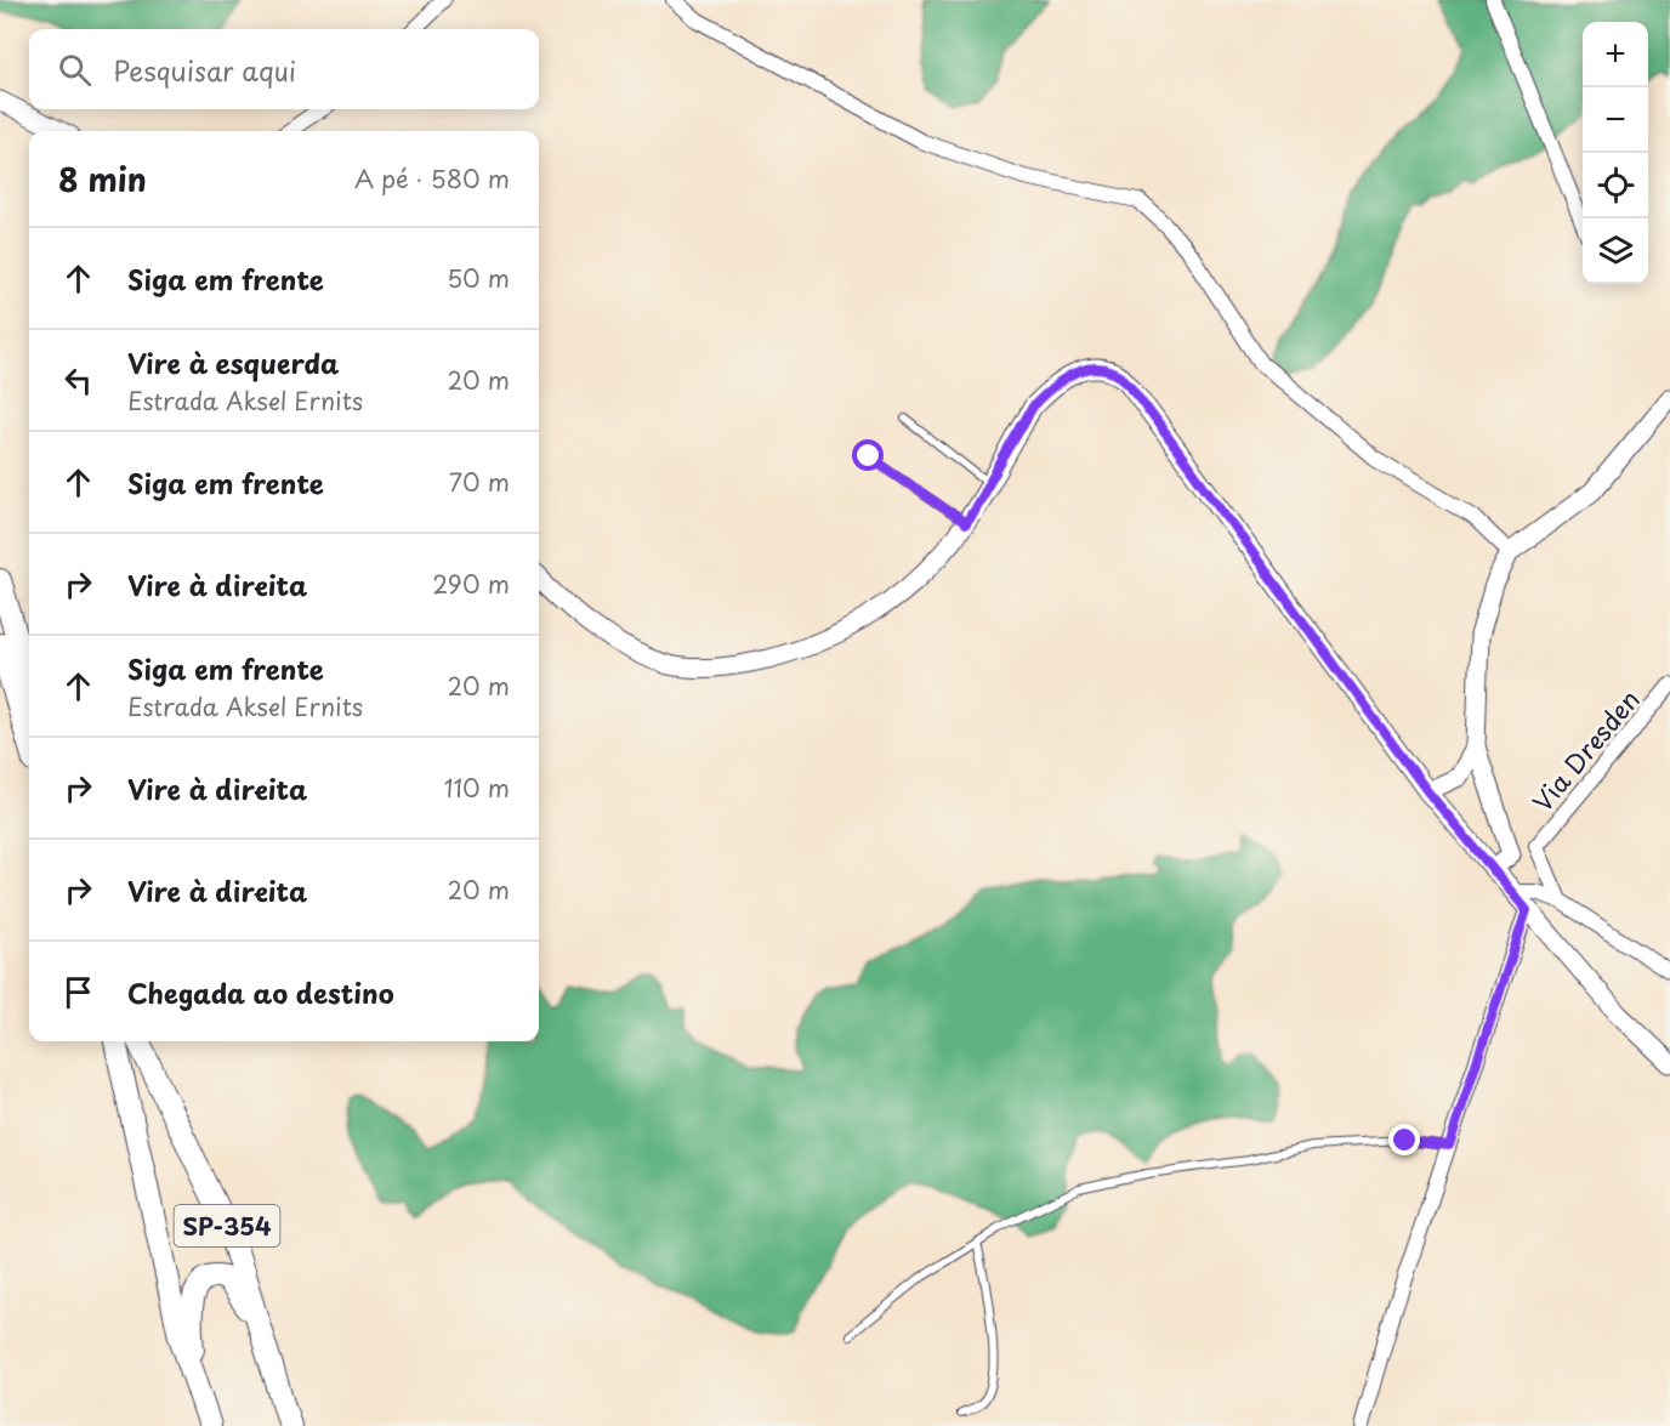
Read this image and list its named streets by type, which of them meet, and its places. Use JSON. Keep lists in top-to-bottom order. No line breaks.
{"streets":{"main road":["SP-354"],"street":["Via Dresden"]},"page":{"map_buttons":["+","−"],"search":"Pesquisar aqui","heading":["8 min","A pé · 580 m"],"list":[["Siga em frente","50 m"],["Vire à esquerda","Estrada Aksel Ernits","20 m"],["Siga em frente","70 m"],["Vire à direita","290 m"],["Siga em frente","Estrada Aksel Ernits","20 m"],["Vire à direita","110 m"],["Vire à direita","20 m"],"Chegada ao destino"]}}
